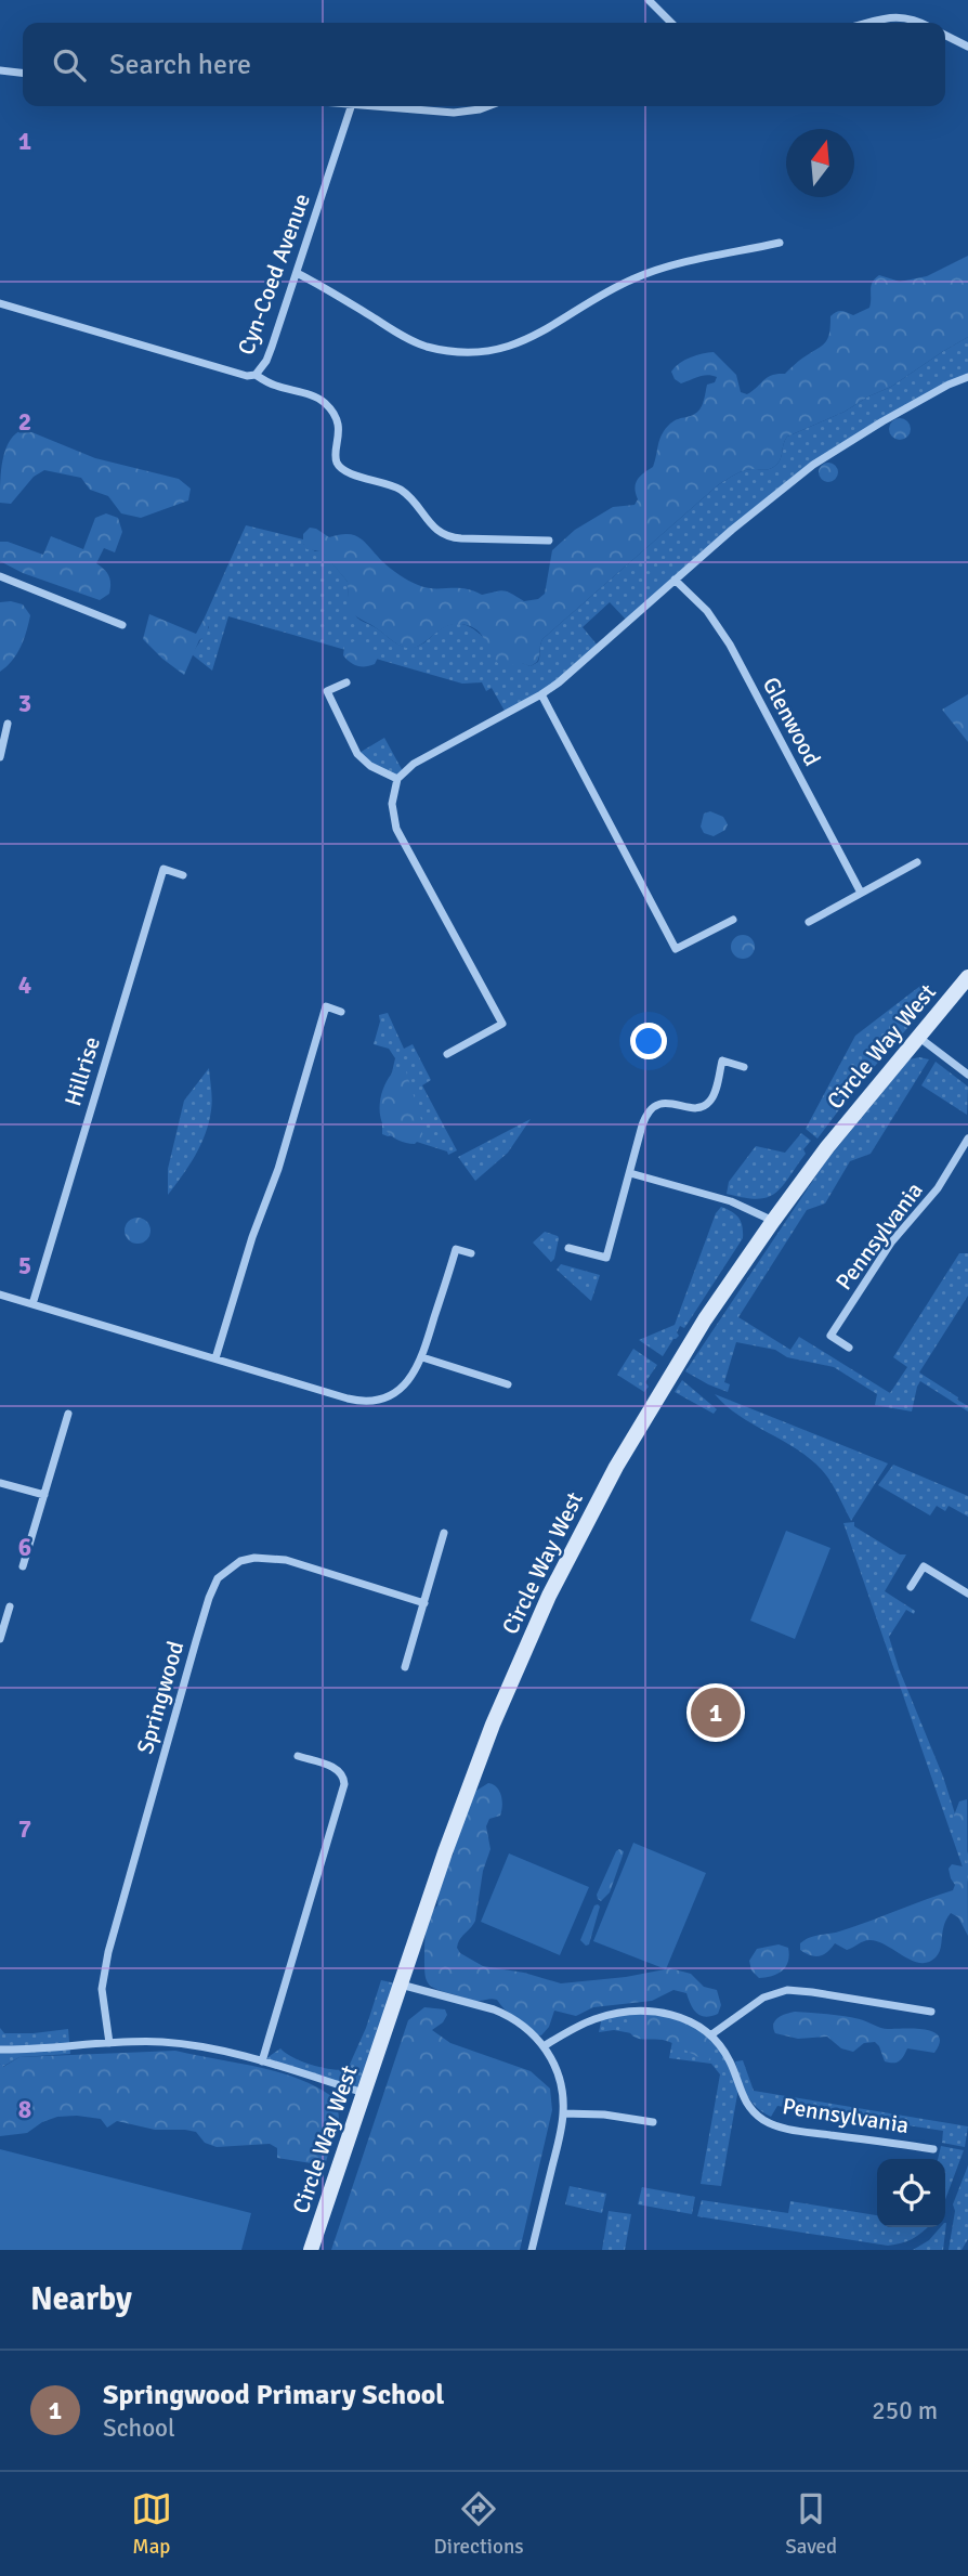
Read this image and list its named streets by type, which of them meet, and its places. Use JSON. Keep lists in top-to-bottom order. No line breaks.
{"streets":{"street":["Cyn-Coed Avenue","Glenwood","Circle Way West","Hillrise","Pennsylvania","Springwood"]},"north":"top","page":{"search":"Search here","pins":"1","heading":"Nearby","list":[{"mark":"1","name":"Springwood Primary School","note":"School","value":"250 m"}],"nav":["Map","Directions","Saved"]},"grid":{"rows":["1","2","3","4","5","6","7","8"]}}
